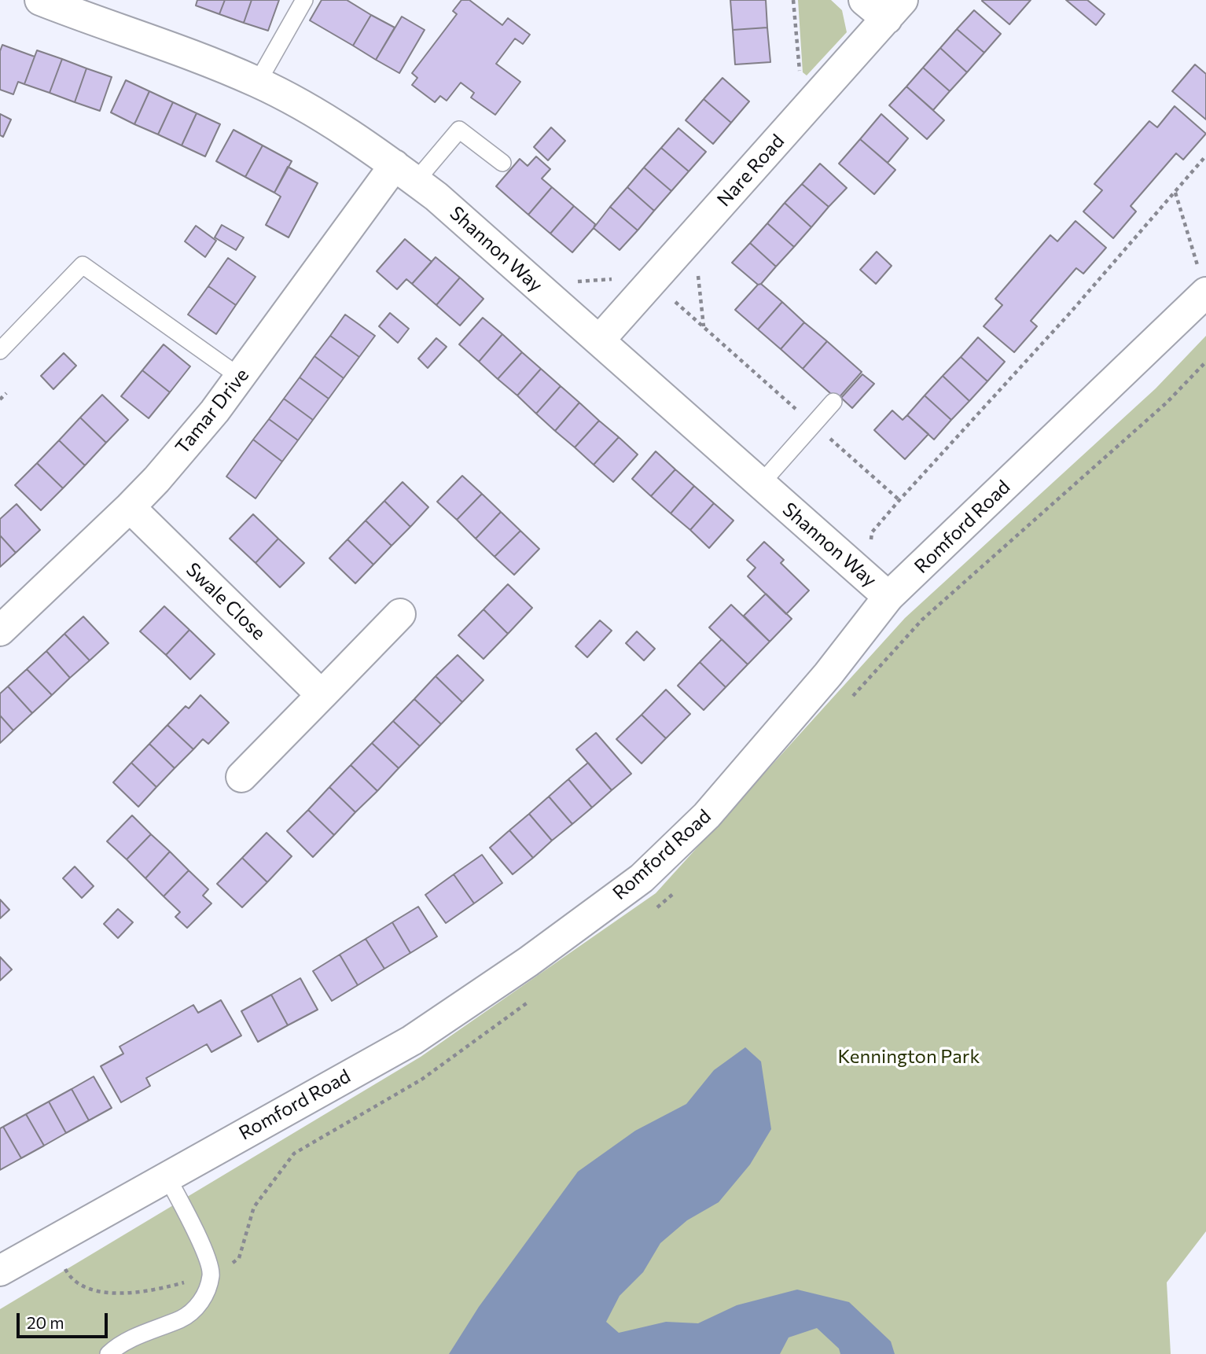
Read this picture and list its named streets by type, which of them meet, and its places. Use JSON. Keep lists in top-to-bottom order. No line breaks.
{"streets":{"street":["Nare Road","Shannon Way","Tamar Drive","Romford Road","Swale Close"]},"crossings":[["Nare Road","Shannon Way"],["Shannon Way","Tamar Drive"],["Shannon Way","Romford Road"],["Tamar Drive","Swale Close"]],"parks":["Kennington Park"],"scale_bar":"20 m"}
